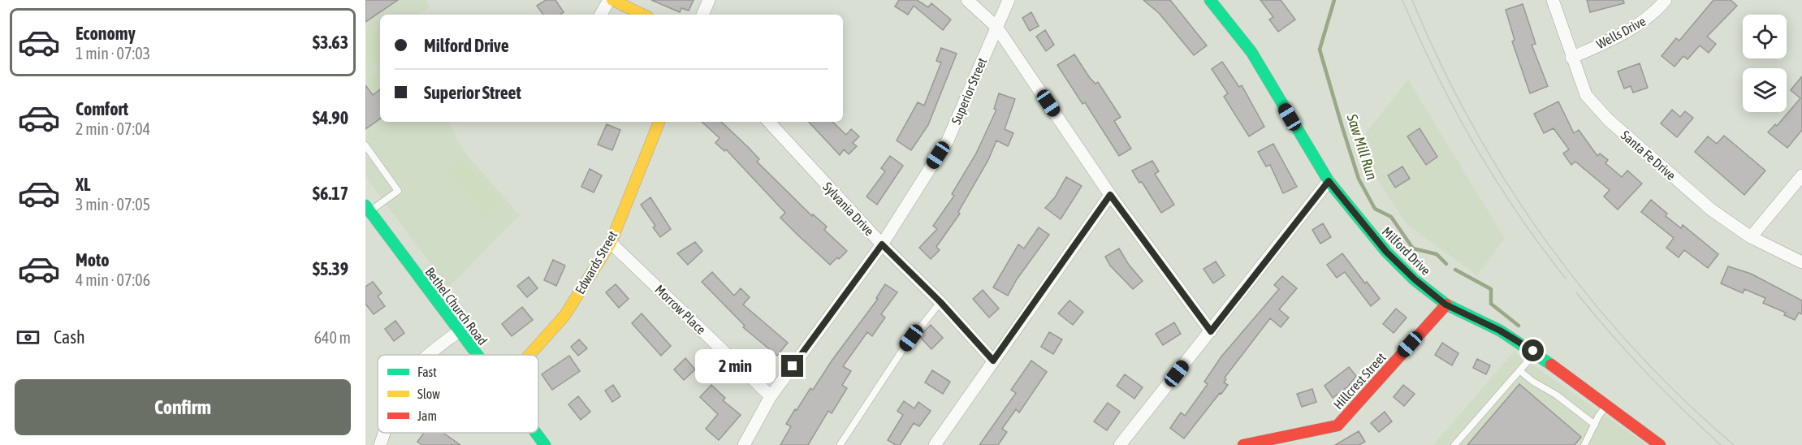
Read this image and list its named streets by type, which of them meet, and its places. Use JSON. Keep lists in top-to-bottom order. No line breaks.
{"streets":{"street":["Wells Drive","Superior Street","Santa Fe Drive","Sylvania Drive","Milford Drive","Edwards Street","Bethel Church Road","Morrow Place","Hillcrest Street"]},"crossings":[["Wells Drive","Santa Fe Drive"],["Superior Street","Sylvania Drive"],["Superior Street","Morrow Place"],["Milford Drive","Hillcrest Street"],["Edwards Street","Morrow Place"]],"water":["Saw Mill Run"],"legend":["Fast","Slow","Jam"],"page":{"list":[{"name":"Economy","note":"1 min · 07:03","value":"$3.63"},{"name":"Comfort","note":"2 min · 07:04","value":"$4.90"},{"name":"XL","note":"3 min · 07:05","value":"$6.17"},{"name":"Moto","note":"4 min · 07:06","value":"$5.39"}],"banner":["Milford Drive","Superior Street"],"pay":["Cash","640 m"],"bubble":"2 min","buttons":"Confirm"}}
